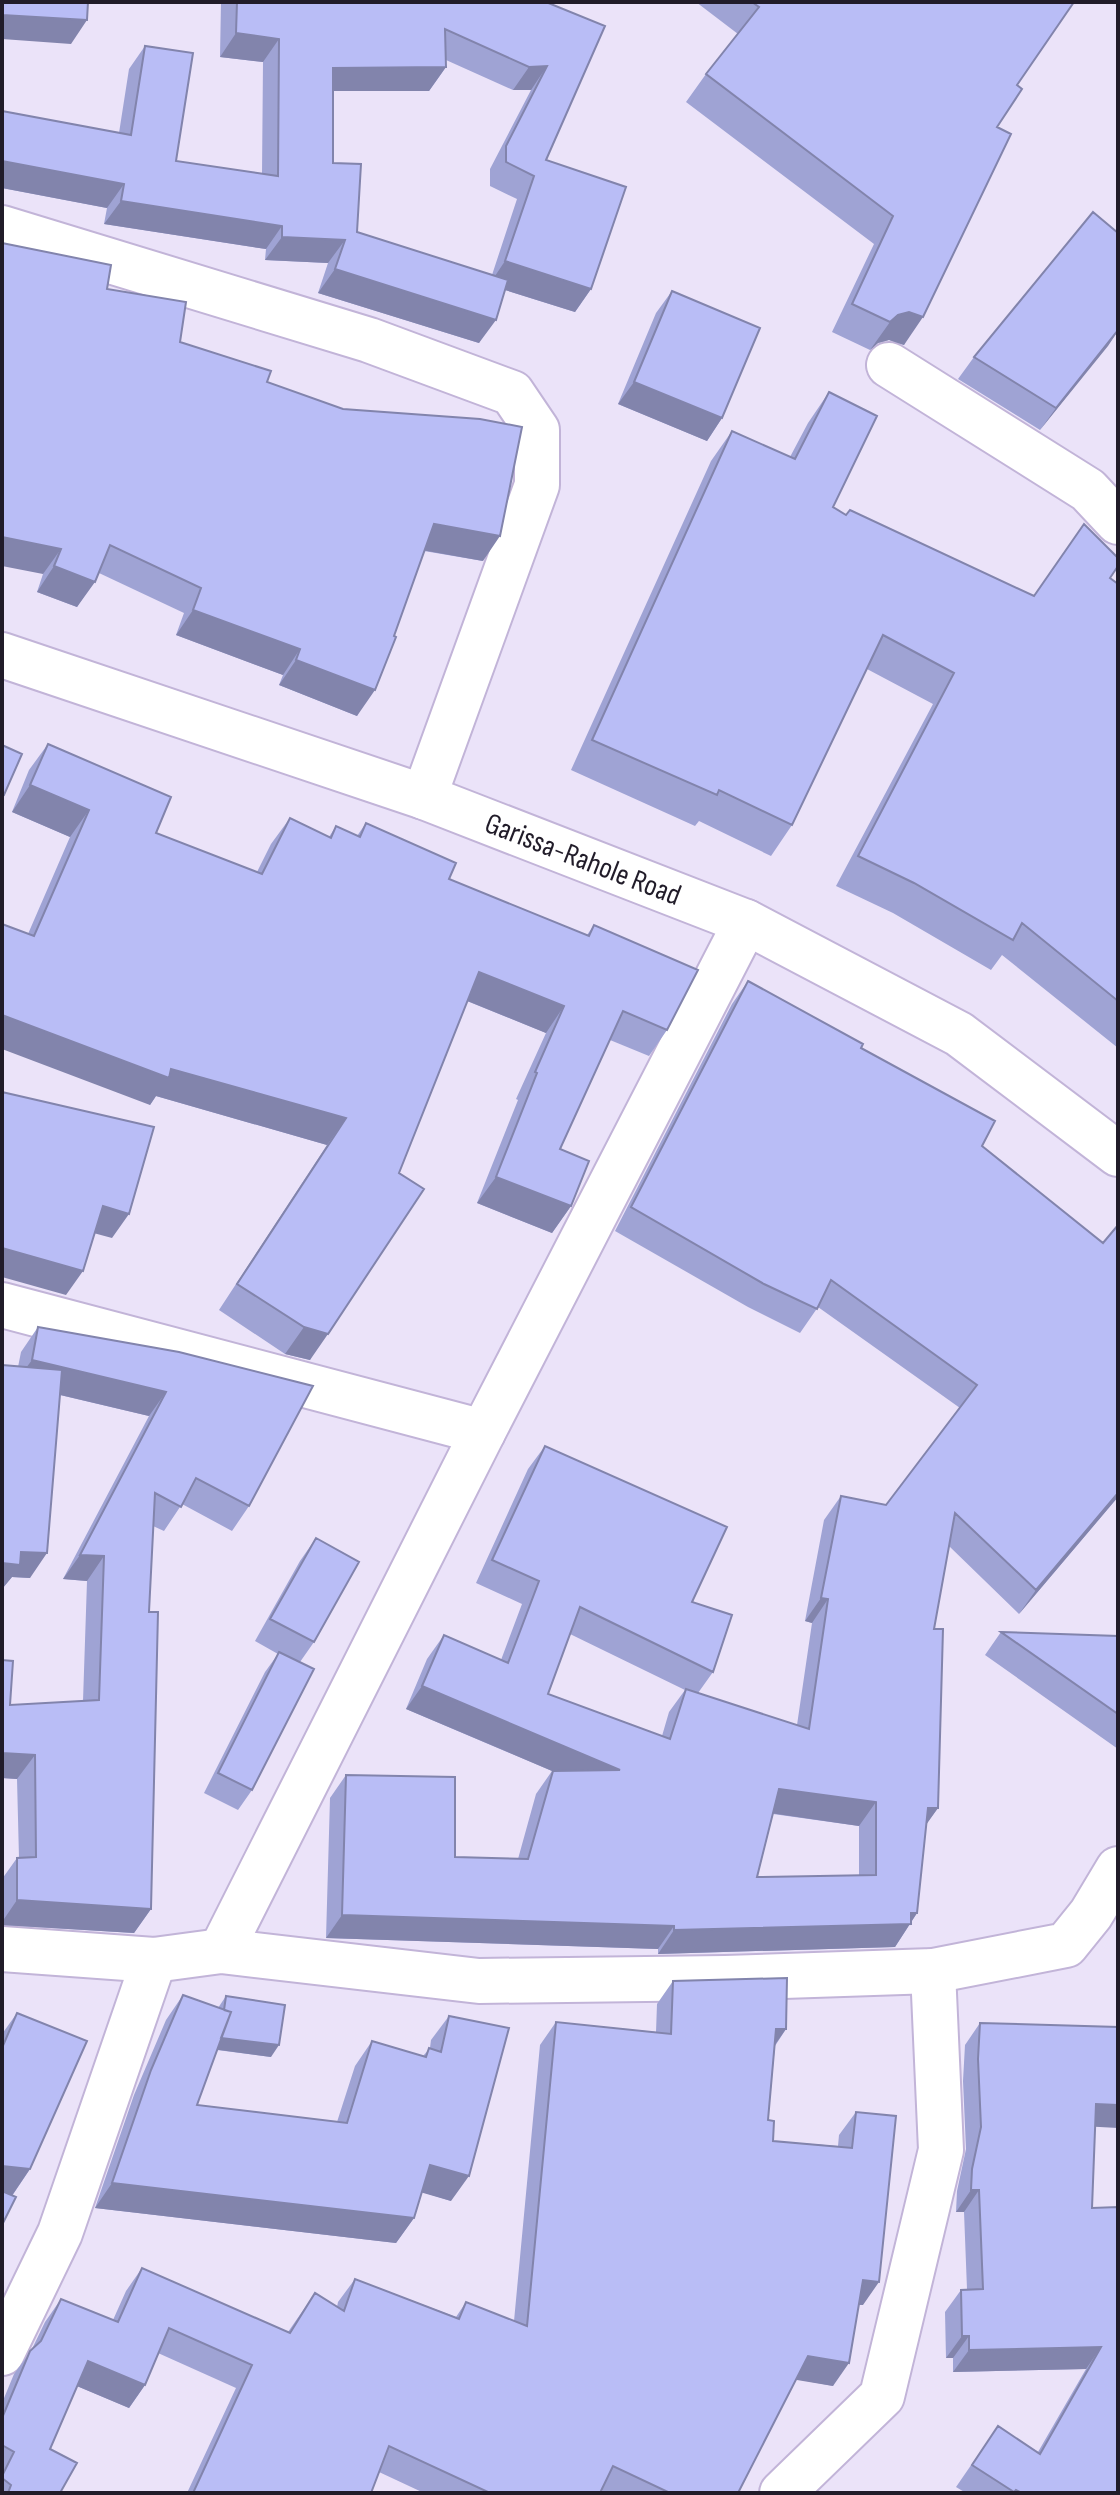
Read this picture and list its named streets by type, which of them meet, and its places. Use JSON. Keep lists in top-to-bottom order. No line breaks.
{"streets":{"street":["Garissa-Rahole Road"]}}
